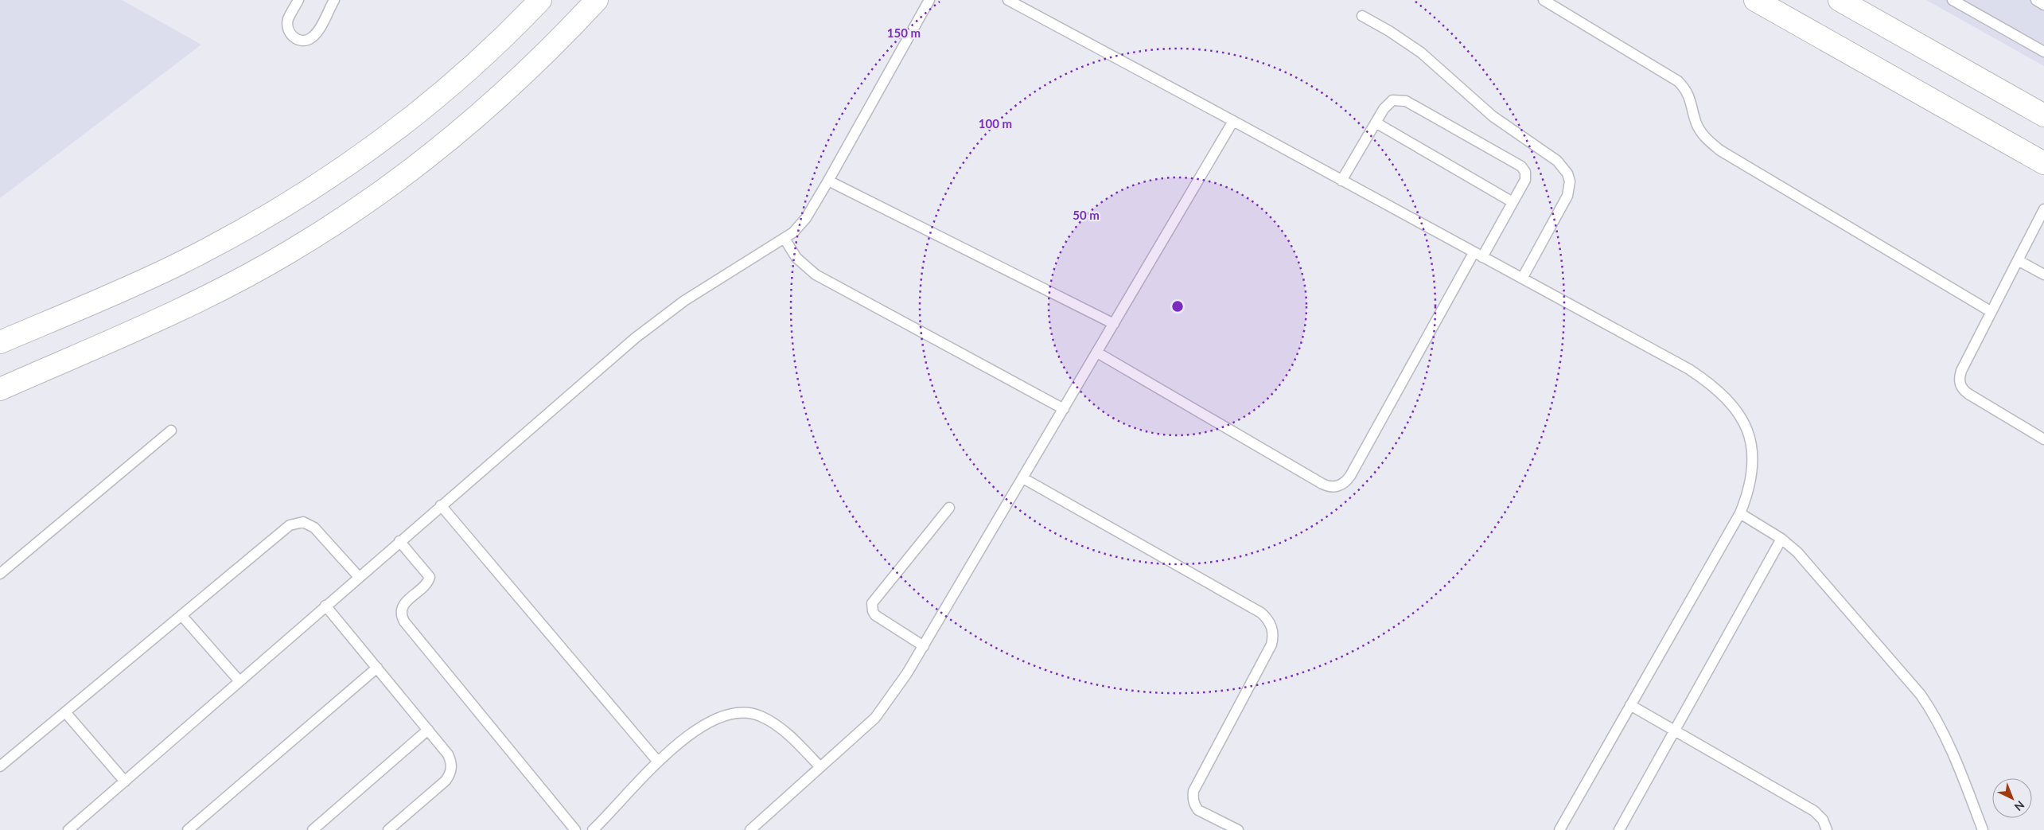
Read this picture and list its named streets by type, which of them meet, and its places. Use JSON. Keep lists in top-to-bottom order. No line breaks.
{"north":"bottom right","rings":["150 m","100 m","50 m"]}
